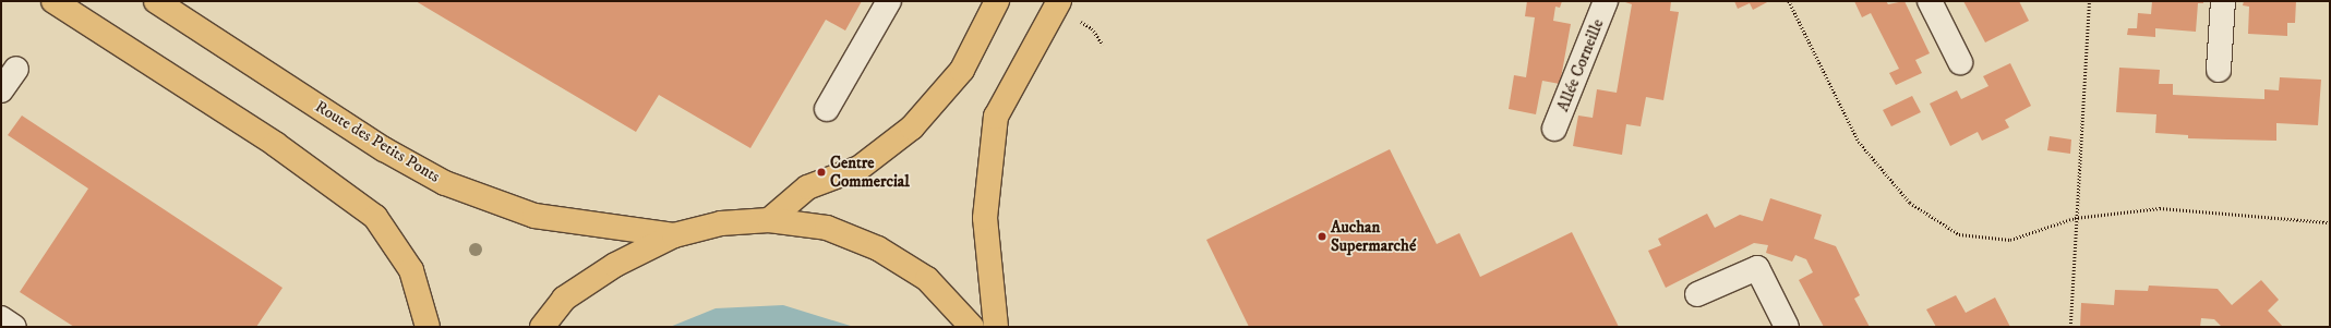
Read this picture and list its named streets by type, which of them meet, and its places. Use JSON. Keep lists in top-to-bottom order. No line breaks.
{"streets":{"main road":["Route des Petits Ponts"],"street":["Allée Corneille"]},"places":["Centre Commercial","Auchan Supermarché"]}
